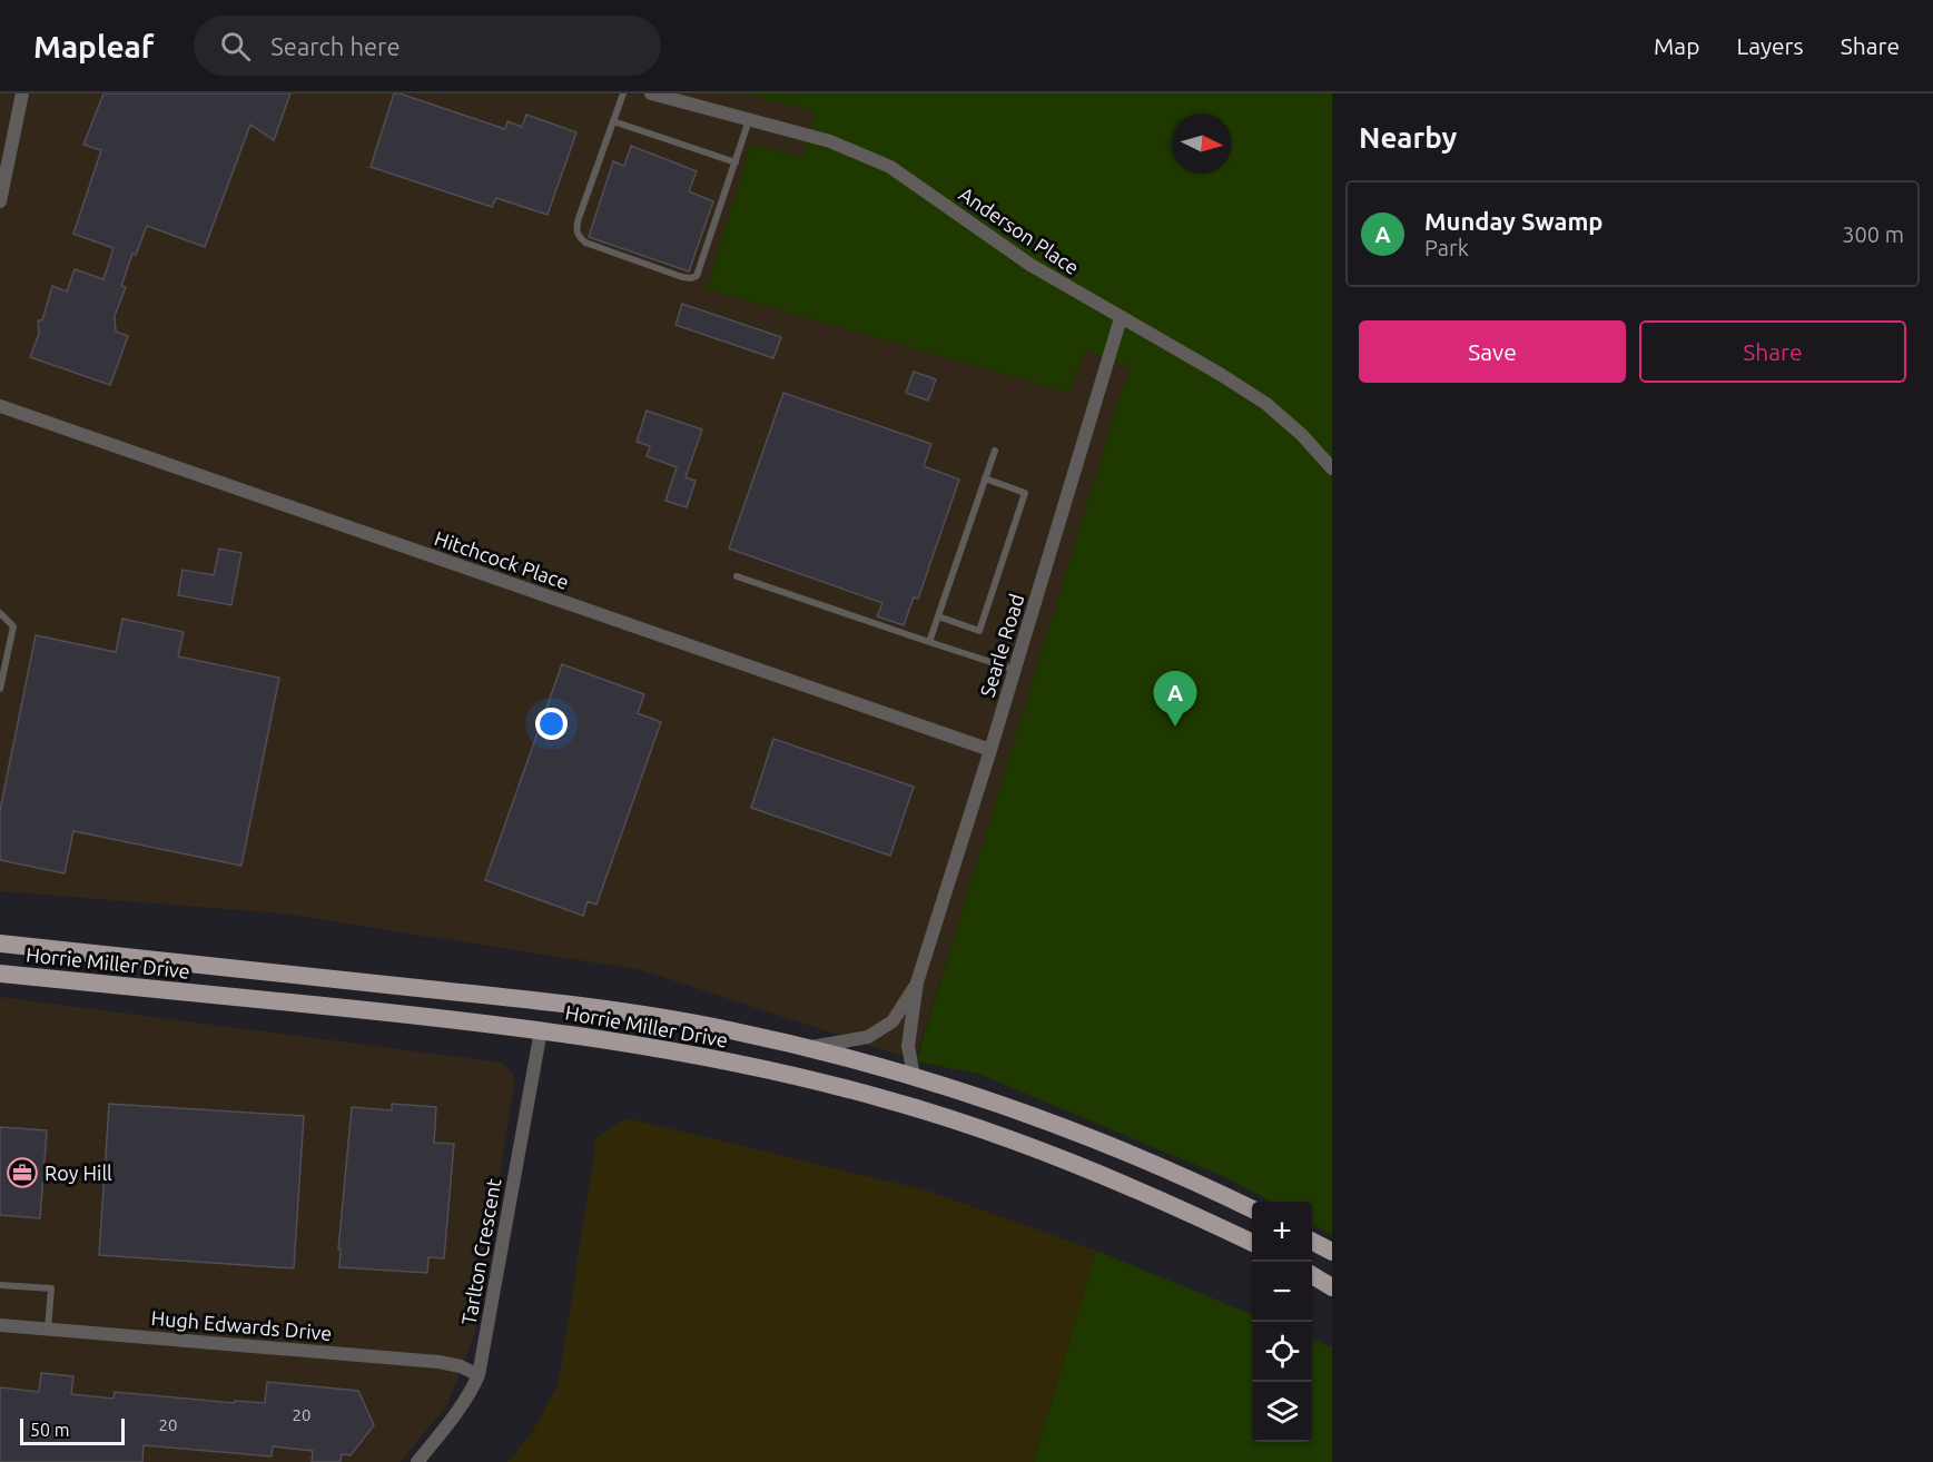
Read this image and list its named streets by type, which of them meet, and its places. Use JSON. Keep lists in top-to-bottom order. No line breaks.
{"streets":{"main road":["Horrie Miller Drive"],"street":["Anderson Place","Hitchcock Place","Searle Road","Tarlton Crescent","Hugh Edwards Drive"]},"crossings":[["Anderson Place","Searle Road"],["Hitchcock Place","Searle Road"],["Searle Road","Horrie Miller Drive"],["Horrie Miller Drive","Tarlton Crescent"],["Tarlton Crescent","Hugh Edwards Drive"]],"places":{"office":["Roy Hill"]},"house_numbers":["20","20"],"scale_bar":"50 m","north":"right","page":{"header":"Mapleaf","search":"Search here","nav":["Map","Layers","Share"],"heading":"Nearby","list":[{"mark":"A","name":"Munday Swamp","note":"Park","value":"300 m"}],"buttons":["Save","Share"],"pins":"A","map_buttons":["+","−"],"scale":"50 m"}}
